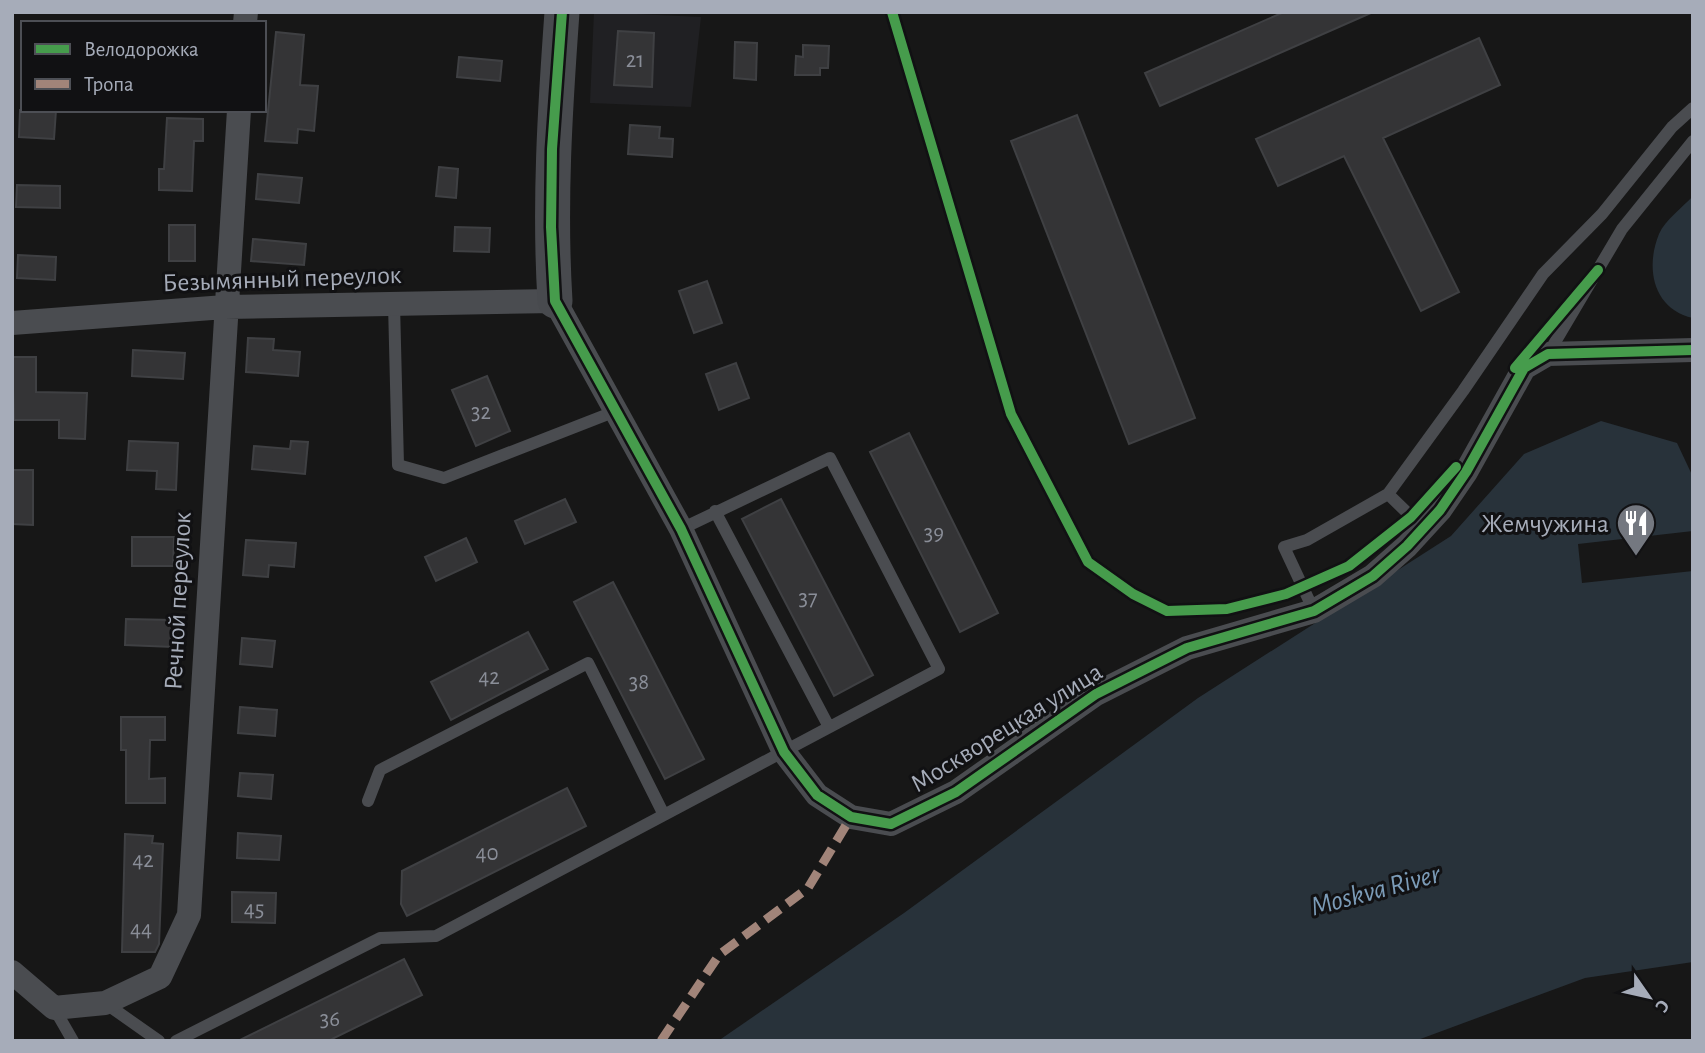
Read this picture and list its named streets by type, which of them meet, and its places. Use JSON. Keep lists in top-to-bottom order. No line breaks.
{"streets":{"street":["Безымянный переулок","Речной переулок","Москворецкая улица"]},"crossings":[["Безымянный переулок","Речной переулок"],["Безымянный переулок","Москворецкая улица"]],"water":["Moskva River"],"places":{"restaurant":["Жемчужина"]},"house_numbers":["21","32","39","37","42","38","40","42","45","44","36"],"legend":["Велодорожка","Тропа"],"north":"bottom right"}
